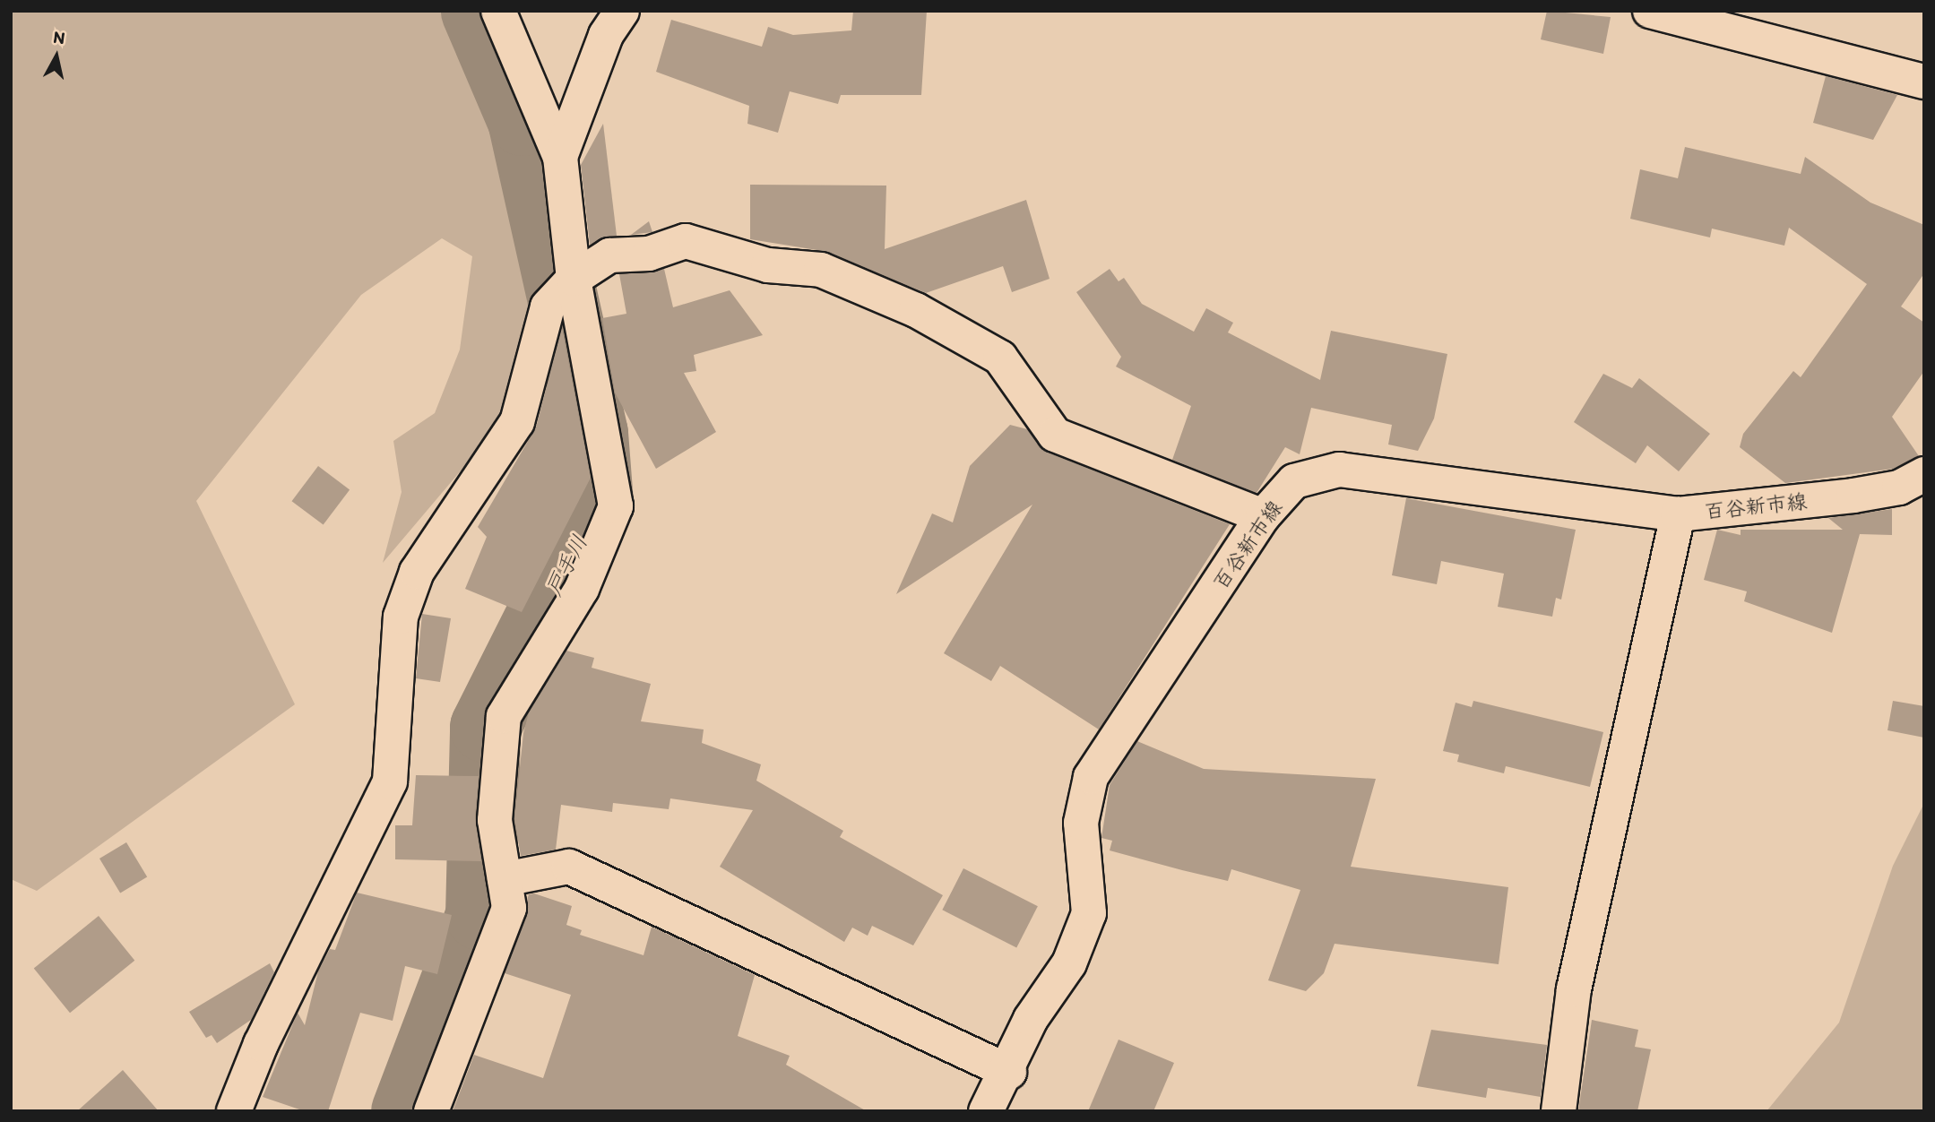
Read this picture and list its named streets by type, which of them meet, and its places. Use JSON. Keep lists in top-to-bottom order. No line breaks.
{"streets":{"street":["百谷新市線"]},"water":["戸手川"],"north":"top"}
